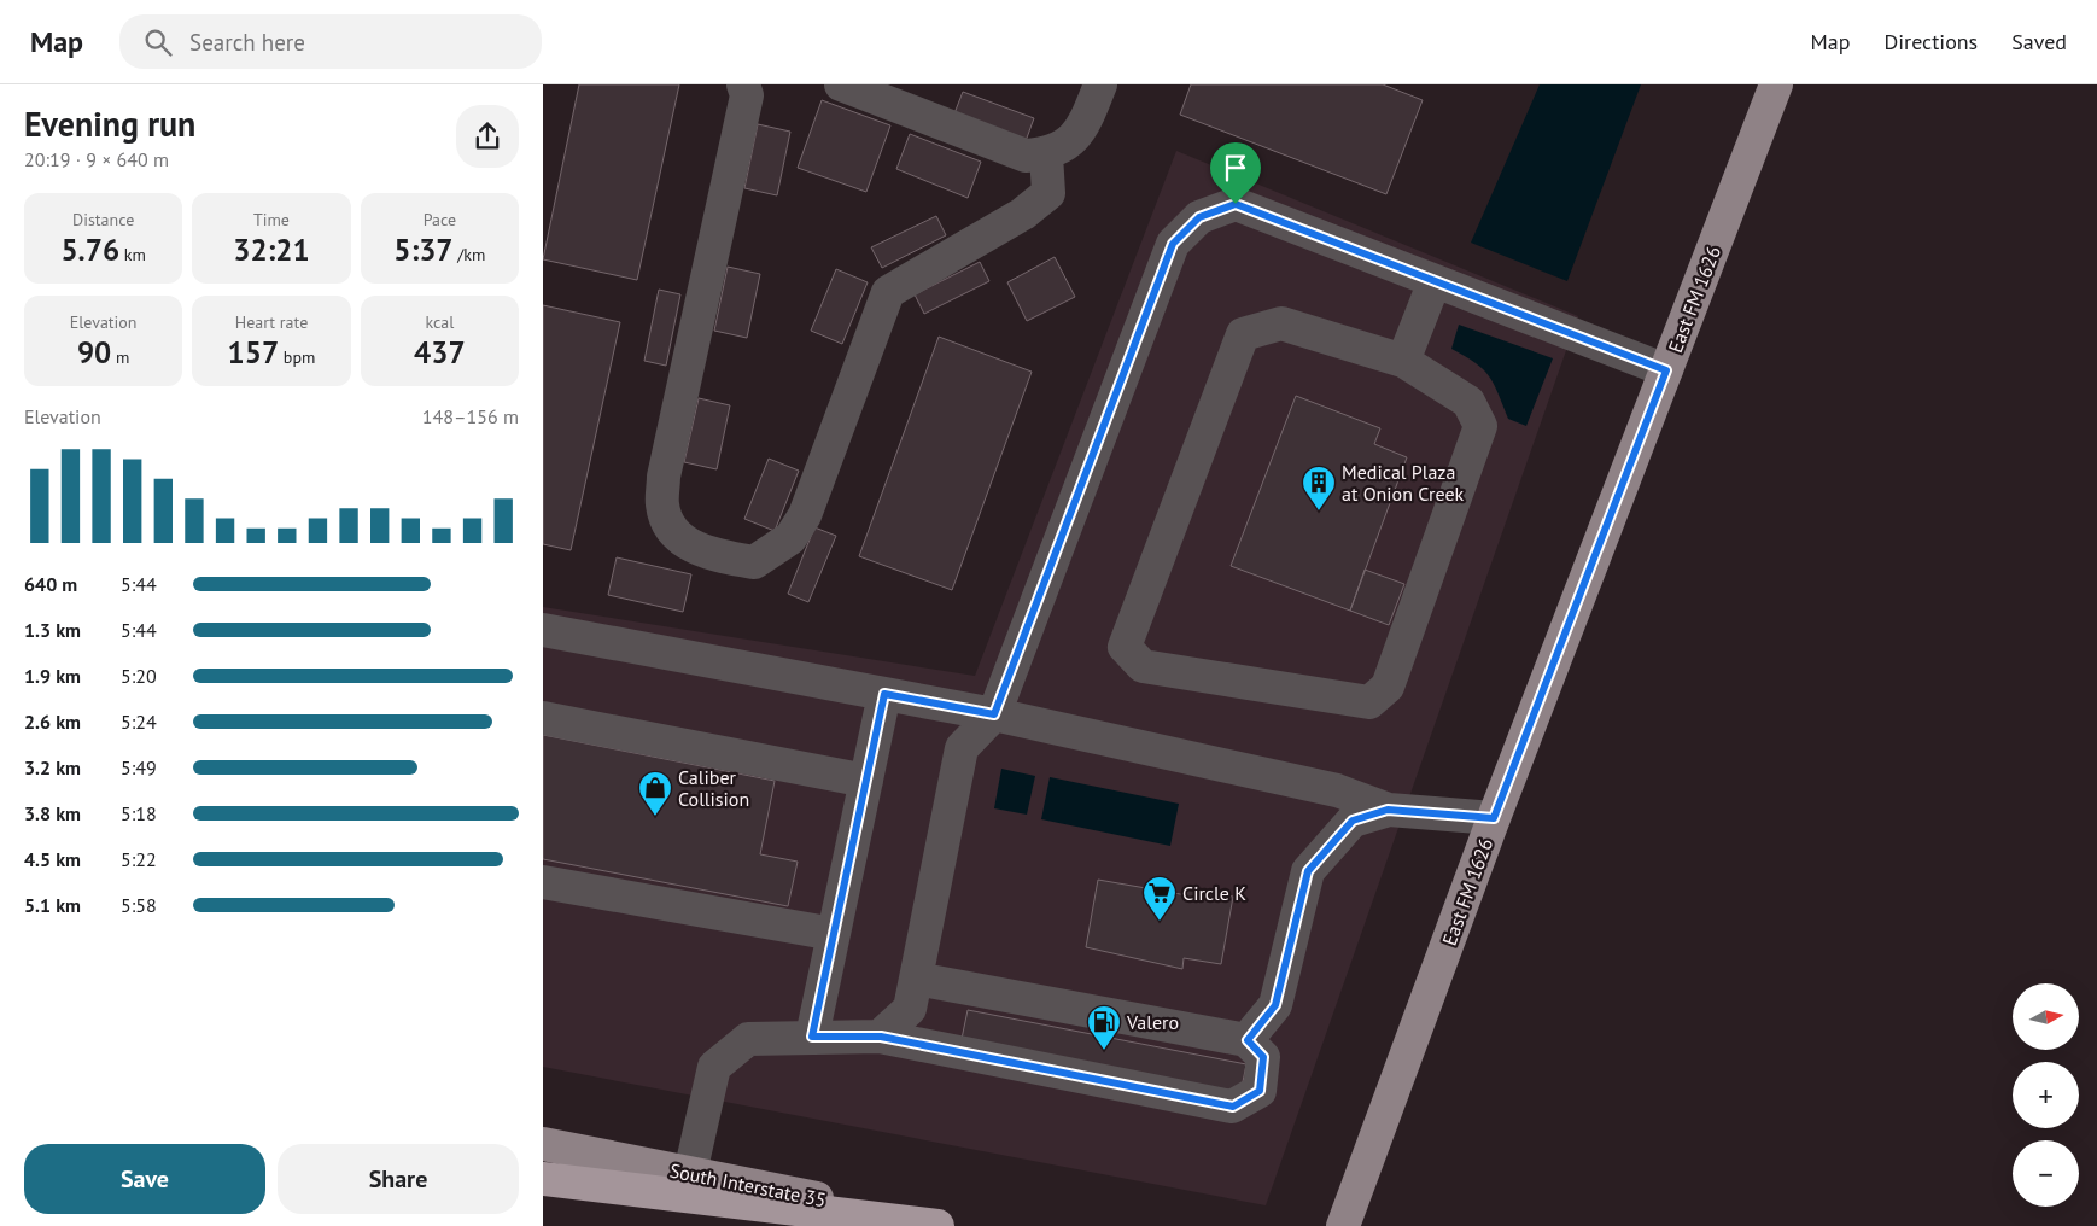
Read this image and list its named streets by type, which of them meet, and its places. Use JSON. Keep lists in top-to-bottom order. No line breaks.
{"streets":{"main road":["East FM 1626","South Interstate 35"]},"places":{"building":["Medical Plaza at Onion Creek"],"shop":["Caliber Collision"],"supermarket":["Circle K"],"fuel station":["Valero"]},"north":"right","page":{"header":"Map","search":"Search here","nav":["Map","Directions","Saved"],"heading":["Evening run","20:19 · 9 × 640 m"],"stats":[["Distance","5.76 km"],["Time","32:21"],["Pace","5:37 /km"],["Elevation","90 m"],["Heart rate","157 bpm"],["kcal","437"]],"chart":["Elevation","148–156 m"],"list":[{"name":"640 m","note":"5:44"},{"name":"1.3 km","note":"5:44"},{"name":"1.9 km","note":"5:20"},{"name":"2.6 km","note":"5:24"},{"name":"3.2 km","note":"5:49"},{"name":"3.8 km","note":"5:18"},{"name":"4.5 km","note":"5:22"},{"name":"5.1 km","note":"5:58"}],"map_buttons":["+","−"],"buttons":["Save","Share"]}}
